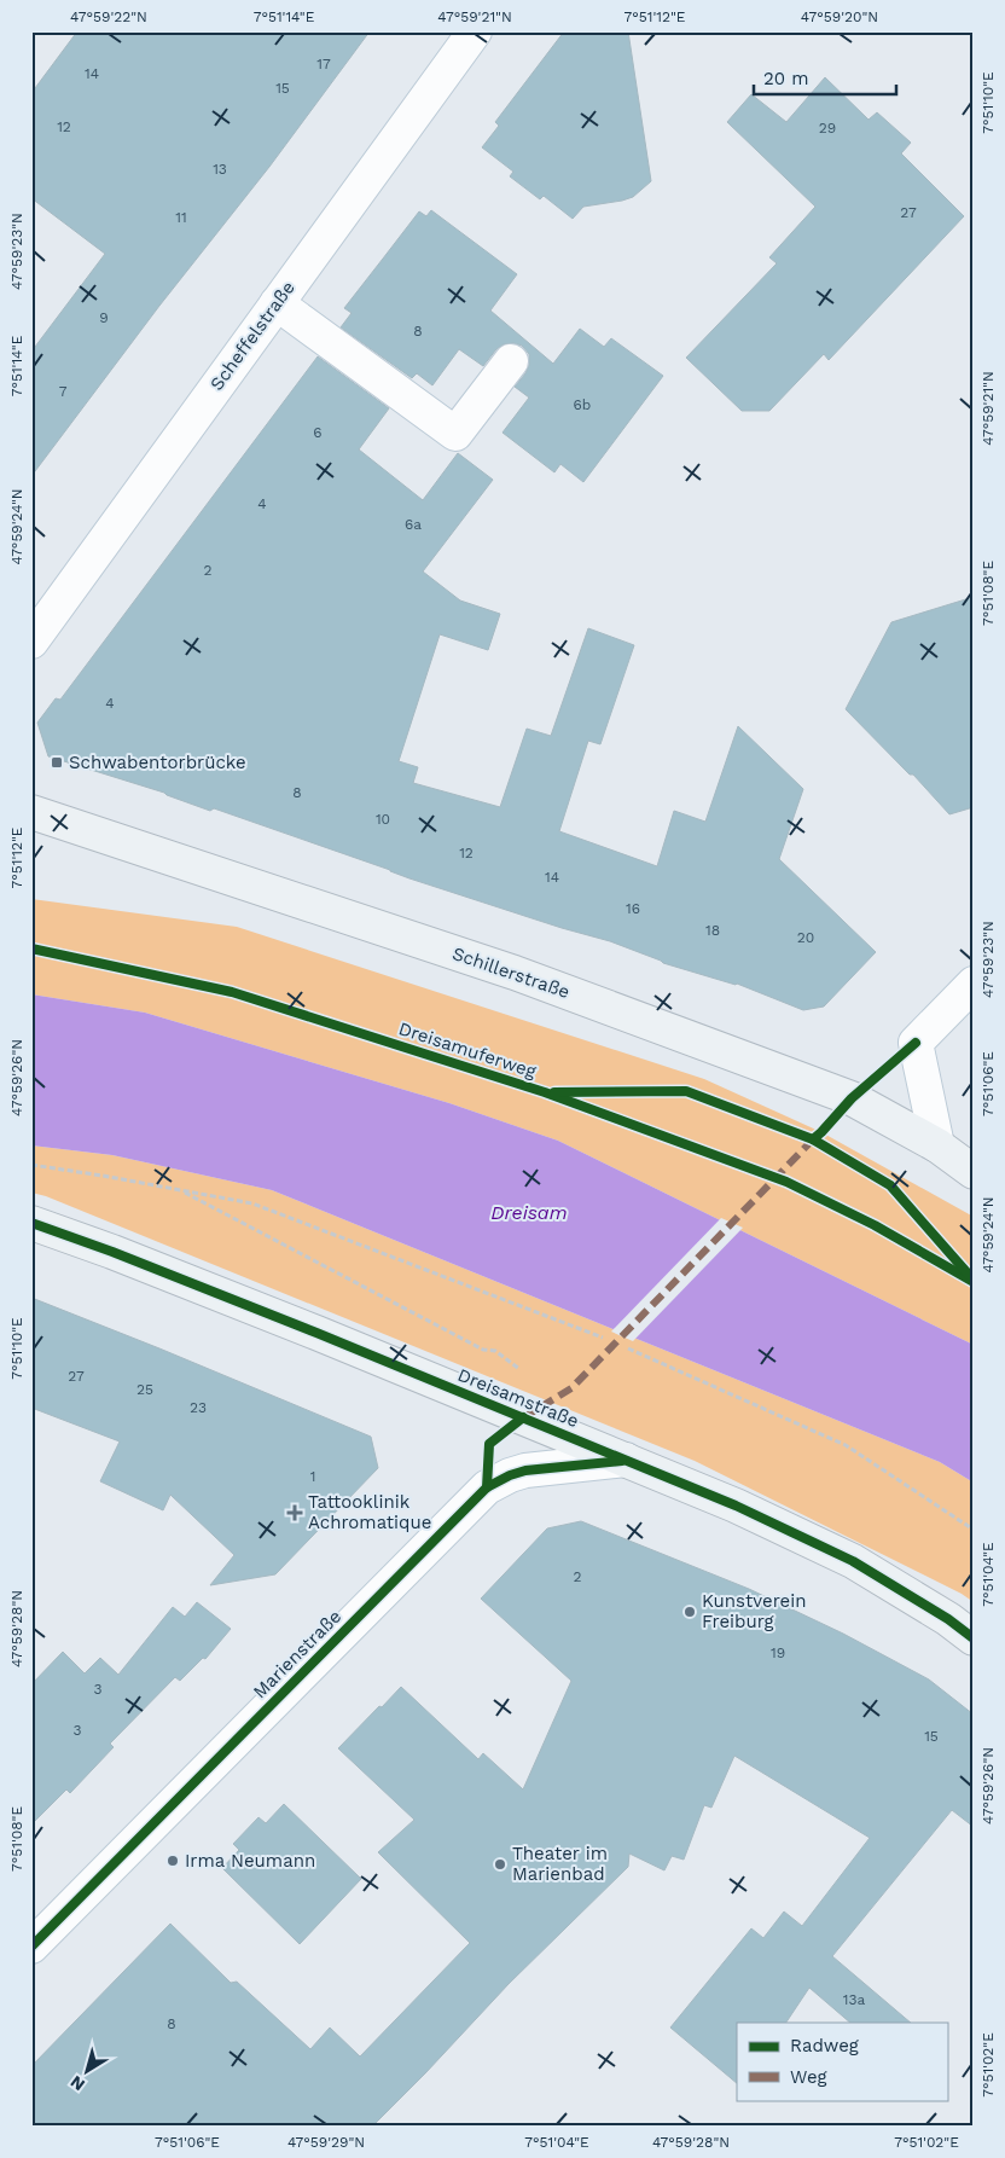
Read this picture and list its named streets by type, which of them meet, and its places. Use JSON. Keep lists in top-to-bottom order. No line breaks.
{"streets":{"main road":["Schillerstraße","Dreisamstraße"],"street":["Scheffelstraße","Marienstraße"],"cycle path":["Dreisamuferweg"]},"crossings":[["Dreisamstraße","Marienstraße"]],"water":["Dreisam"],"places":{"transit":["Schwabentorbrücke"],"health":["Tattooklinik Achromatique"],"other":["Kunstverein Freiburg","Irma Neumann","Theater im Marienbad"]},"house_numbers":["17","14","15","12","29","13","27","11","9","8","7","6b","6","4","6a","2","4","8","10","12","14","16","18","20","27","25","23","1","2","19","3","3","15","13a","8"],"legend":["Radweg","Weg"],"scale_bar":"20 m","north":"bottom left","coordinates":["47°59'22\"N","7°51'14\"E","47°59'21\"N","7°51'12\"E","47°59'20\"N","7°51'10\"E","47°59'23\"N","47°59'24\"N","7°51'08\"E","47°59'26\"N","7°51'06\"E","7°51'04\"E","47°59'28\"N","7°51'02\"E","47°59'29\"N"]}
